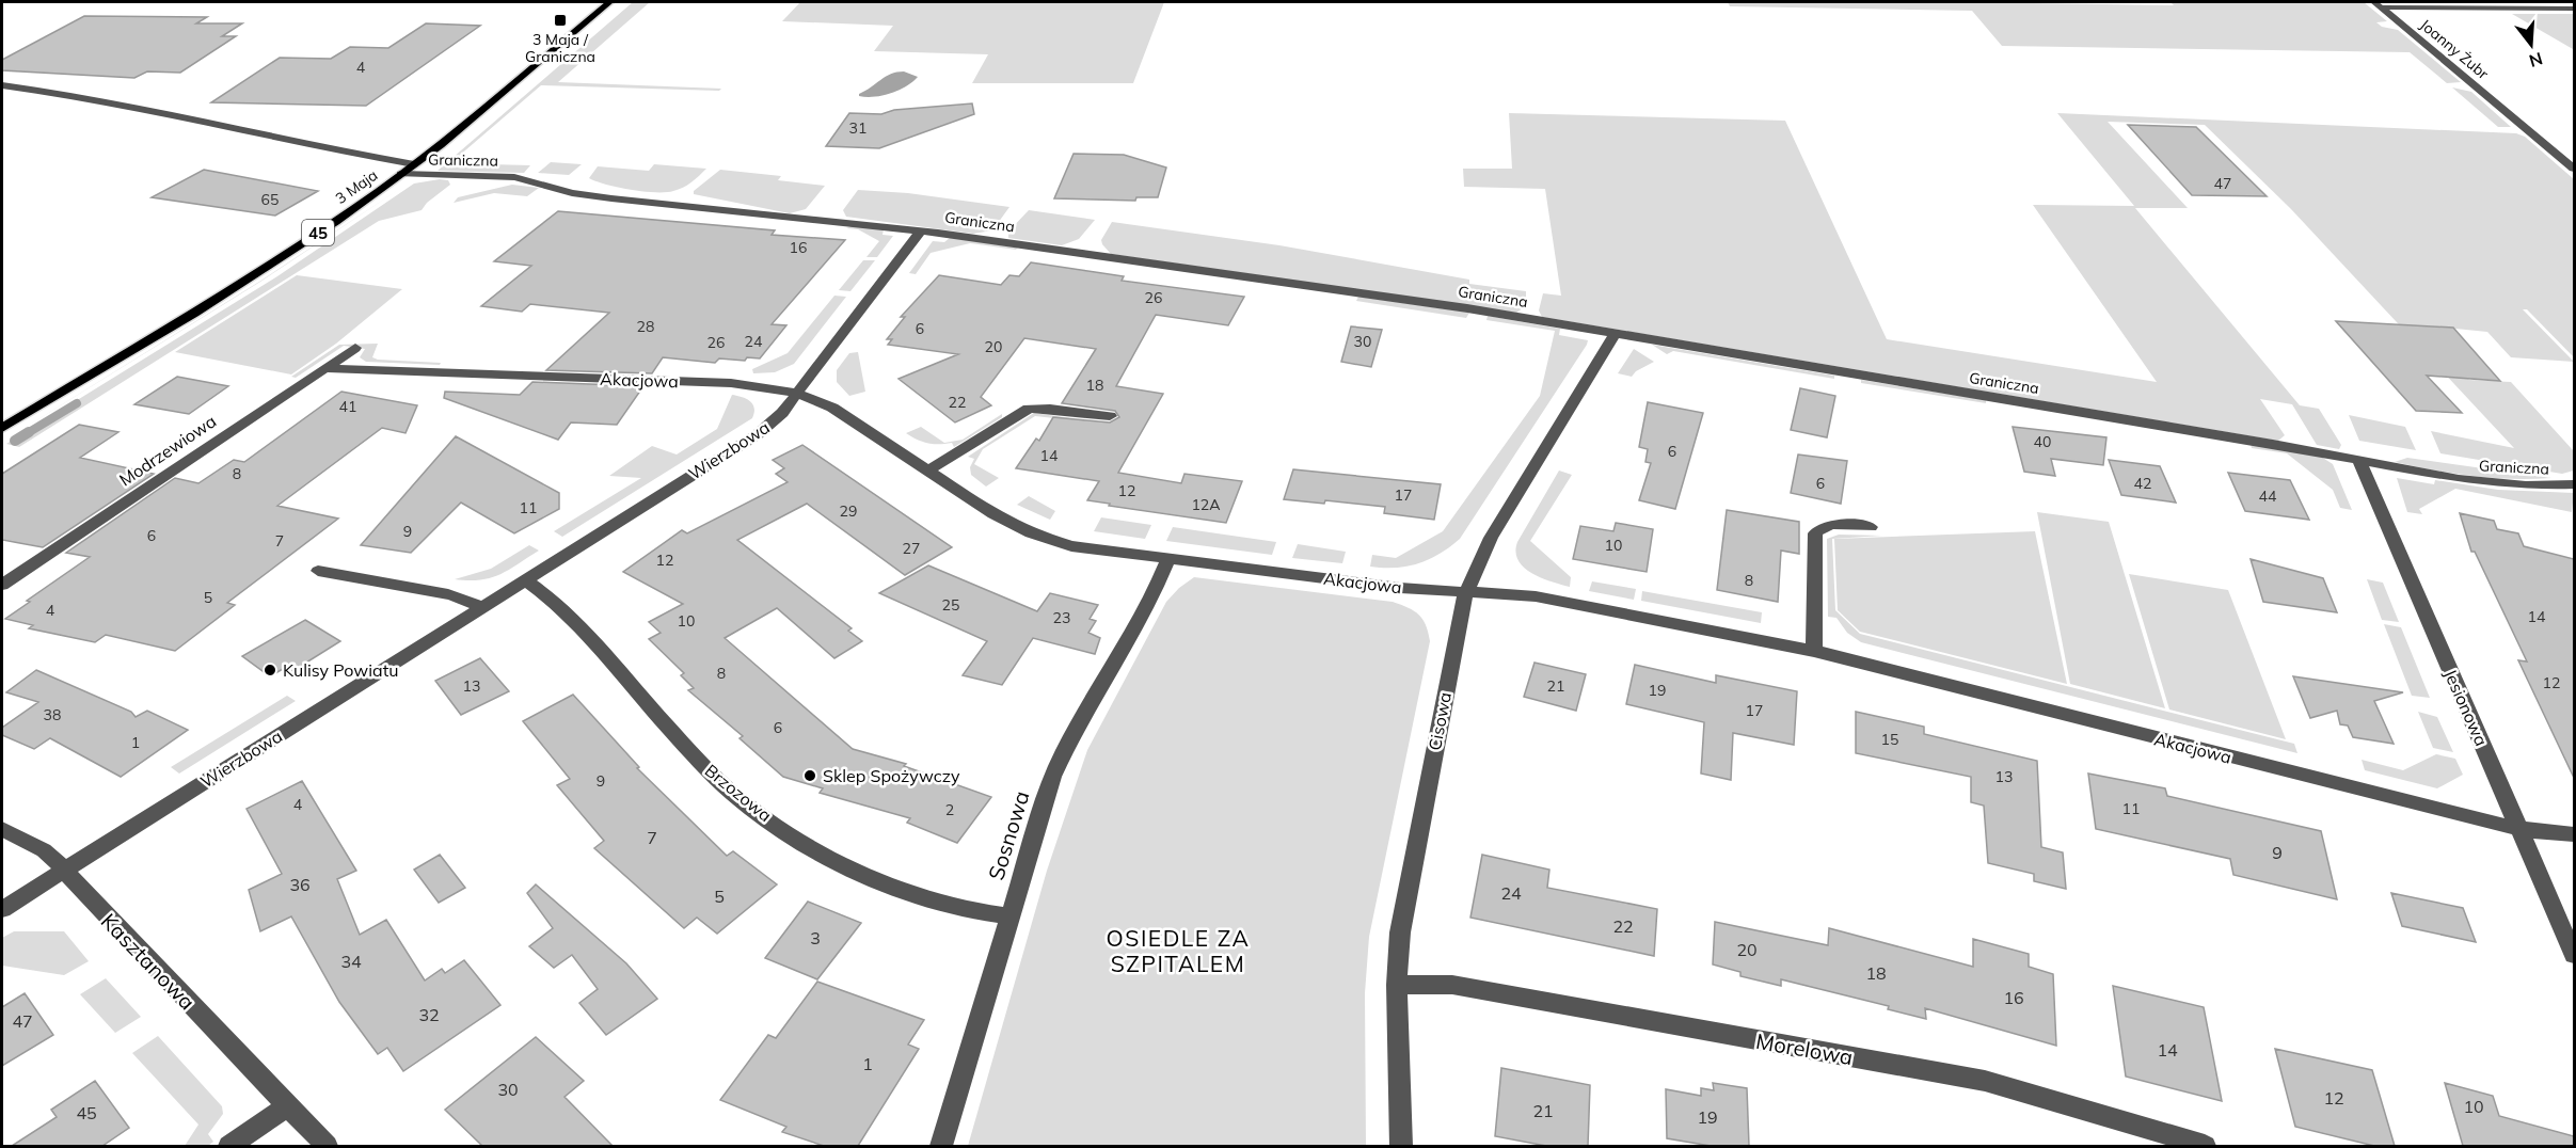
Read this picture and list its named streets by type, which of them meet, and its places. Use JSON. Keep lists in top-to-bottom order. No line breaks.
{"streets":{"main road":["3 Maja","45"],"street":["Joanny Żubr","Graniczna","Akacjowa","Modrzewiowa","Wierzbowa","Jesionowa","Cisowa","Brzozowa","Sosnowa","Kasztanowa","Morelowa"]},"crossings":[["Graniczna","3 Maja"],["Graniczna","Wierzbowa"],["Graniczna","Jesionowa"],["Graniczna","Cisowa"],["Akacjowa","Modrzewiowa"],["Akacjowa","Wierzbowa"],["Akacjowa","Jesionowa"],["Akacjowa","Cisowa"],["Akacjowa","Sosnowa"],["Wierzbowa","Brzozowa"],["Wierzbowa","Kasztanowa"],["Cisowa","Morelowa"],["Brzozowa","Sosnowa"]],"districts":["OSIEDLE ZA SZPITALEM"],"places":{"transit":["3 Maja / Graniczna"],"other":["Kulisy Powiatu","Sklep Spożywczy"]},"house_numbers":["4","31","47","65","16","26","28","6","24","30","26","20","18","22","41","40","6","14","8","6","42","12","17","44","12A","11","29","9","6","7","10","27","12","8","5","25","4","14","23","10","8","12","13","21","19","17","38","6","15","1","13","9","4","11","2","7","9","36","24","5","22","3","20","34","18","16","32","47","14","1","30","12","10","21","45","19"],"north":"bottom"}
